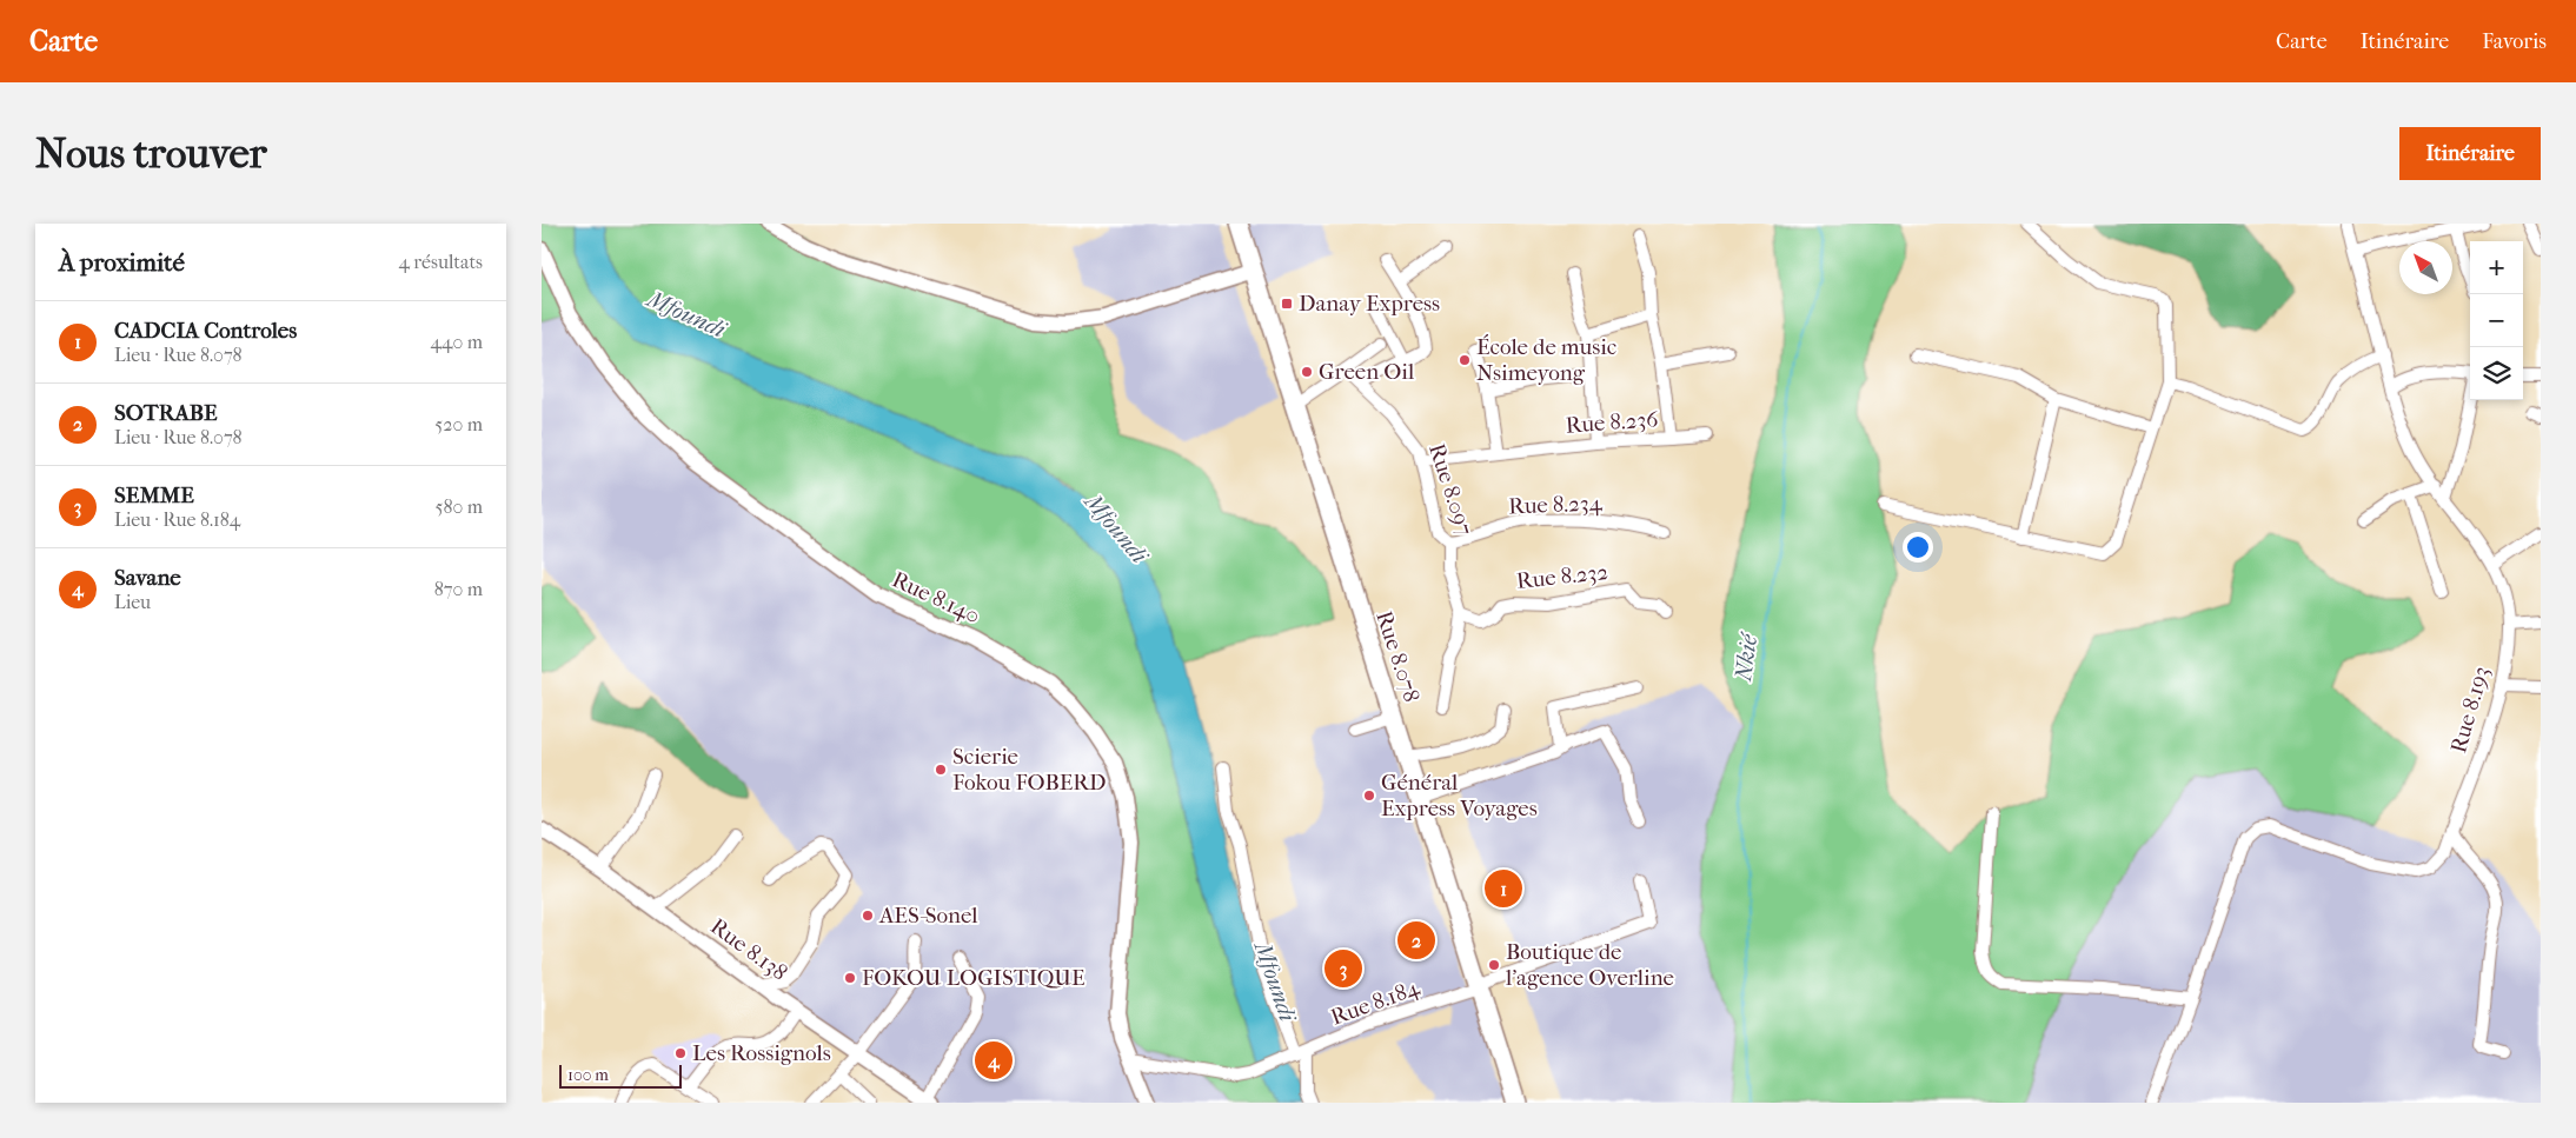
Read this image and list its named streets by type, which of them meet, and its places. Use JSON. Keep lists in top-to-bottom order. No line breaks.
{"streets":{"highway":["Rue 8.078"],"main road":["Rue 8.140","Rue 8.138"],"street":["Rue 8.236","Rue 8.097","Rue 8.234","Rue 8.232","Rue 8.193","Rue 8.184"]},"crossings":[["Rue 8.236","Rue 8.097"],["Rue 8.097","Rue 8.234"],["Rue 8.097","Rue 8.232"],["Rue 8.140","Rue 8.184"],["Rue 8.078","Rue 8.184"]],"water":["Mfoundi","Nkié"],"places":{"transit":["Danay Express"],"other":["École de music Nsimeyong","Green Oil","Scierie Fokou FOBERD","Général Express Voyages","AES-Sonel","Boutique de l'agence Overline","FOKOU LOGISTIQUE","Les Rossignols"]},"scale_bar":"100 m","north":"top left","page":{"header":"Carte","nav":["Carte","Itinéraire","Favoris"],"buttons":"Itinéraire","title":"Nous trouver","heading":["À proximité","4 résultats"],"map_buttons":["+","−"],"list":[{"mark":"1","name":"CADCIA Controles","note":"Lieu · Rue 8.078","value":"440 m"},{"mark":"2","name":"SOTRABE","note":"Lieu · Rue 8.078","value":"520 m"},{"mark":"3","name":"SEMME","note":"Lieu · Rue 8.184","value":"580 m"},{"mark":"4","name":"Savane","note":"Lieu","value":"870 m"}],"pins":["1","2","3","4"],"scale":"100 m"}}
